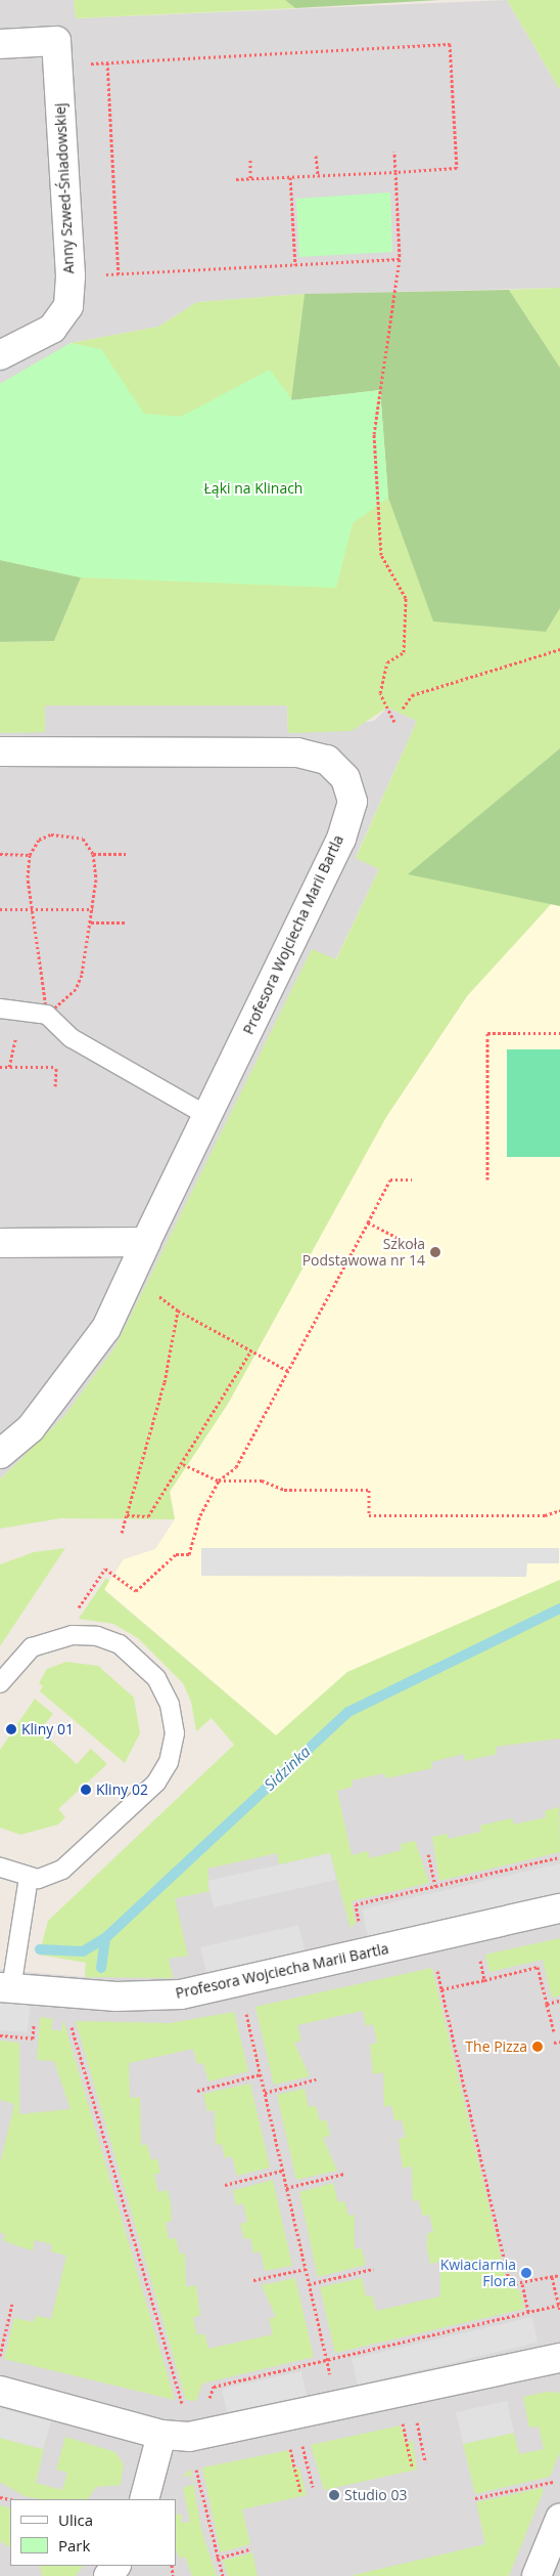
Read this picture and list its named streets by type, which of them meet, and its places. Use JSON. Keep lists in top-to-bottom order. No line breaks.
{"streets":{"street":["Anny Szwed-Śniadowskiej","Profesora Wojciecha Marii Bartla"]},"water":["Sidzinka"],"parks":["Łąki na Klinach"],"places":["Szkoła Podstawowa nr 14","Kliny 01","Kliny 02","The Pizza","Kwiaciarnia Flora","Studio 03"],"legend":["Ulica","Park"]}
